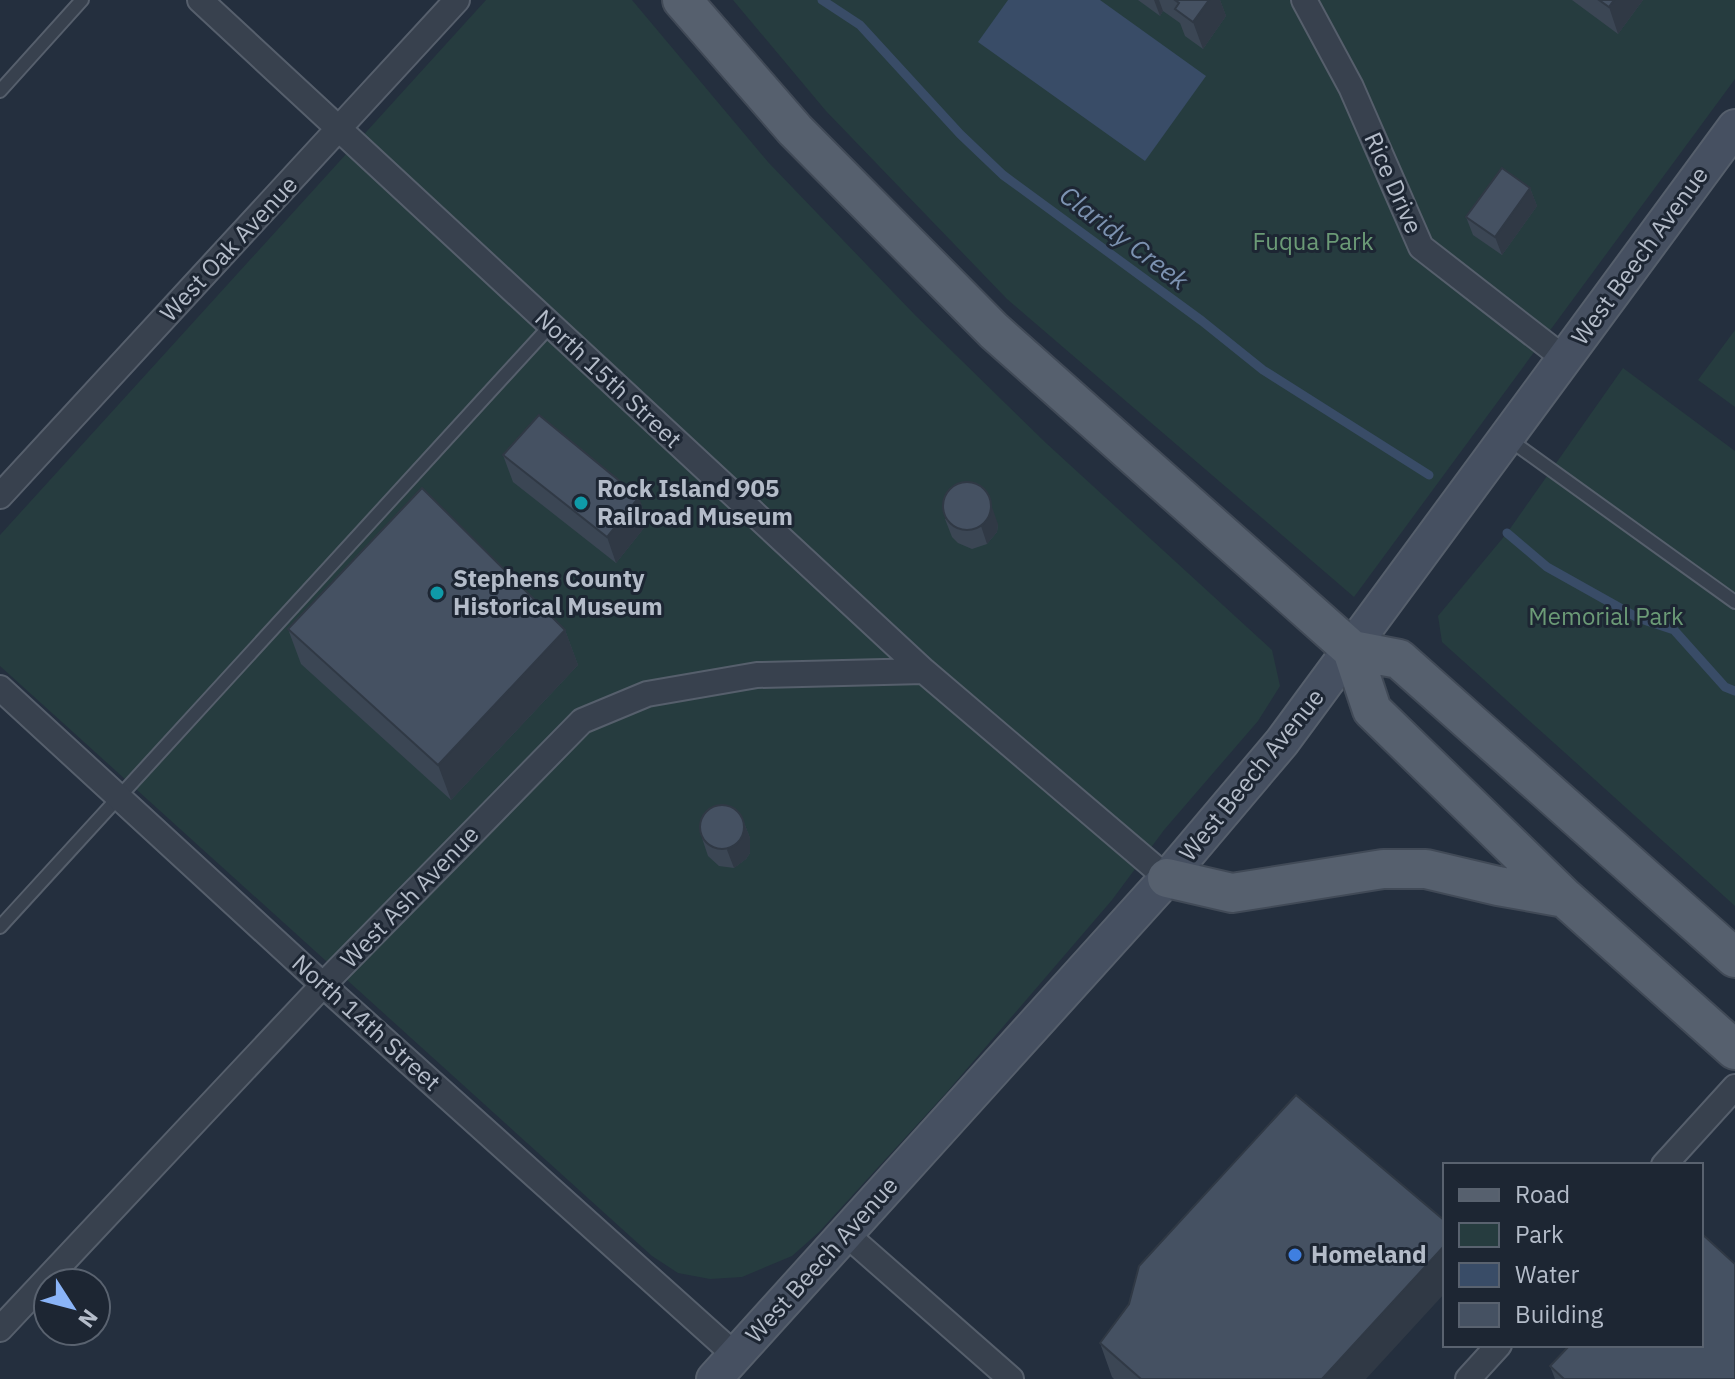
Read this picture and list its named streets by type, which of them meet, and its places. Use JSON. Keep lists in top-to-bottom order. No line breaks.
{"streets":{"street":["Rice Drive","West Oak Avenue","West Beech Avenue","North 15th Street","West Ash Avenue","North 14th Street"]},"crossings":[["Rice Drive","West Beech Avenue"],["West Oak Avenue","North 15th Street"],["West Beech Avenue","North 15th Street"],["West Beech Avenue","North 14th Street"],["North 15th Street","West Ash Avenue"],["West Ash Avenue","North 14th Street"]],"water":["Claridy Creek"],"parks":["Fuqua Park","Memorial Park"],"places":["Rock Island 905 Railroad Museum","Stephens County Historical Museum","Homeland"],"legend":["Road","Park","Water","Building"],"north":"bottom right"}
